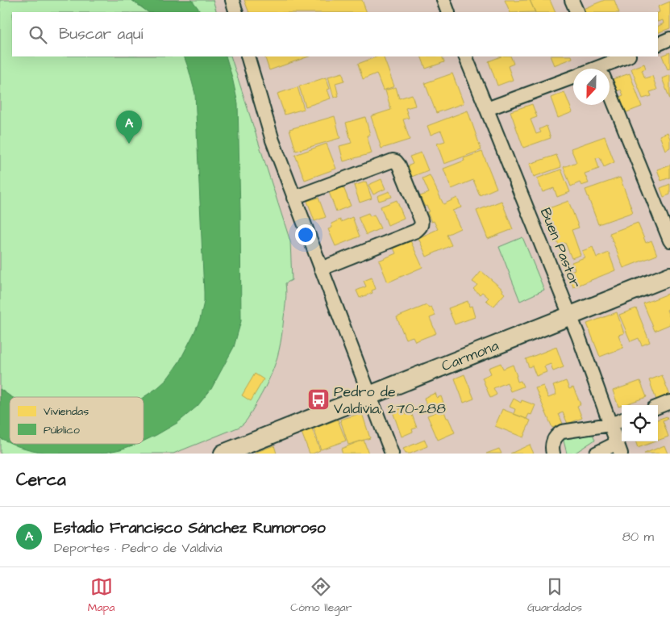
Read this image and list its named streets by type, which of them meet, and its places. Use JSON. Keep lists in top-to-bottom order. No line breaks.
{"streets":{"street":["Buen Pastor","Carmona"]},"crossings":[["Buen Pastor","Carmona"]],"places":{"bus stop":["Pedro de Valdivia, 270-288"]},"legend":["Viviendas","Público"],"north":"bottom","page":{"search":"Buscar aquí","pins":"A","heading":"Cerca","list":[{"mark":"A","name":"Estadio Francisco Sánchez Rumoroso","note":"Deportes · Pedro de Valdivia","value":"80 m"}],"nav":["Mapa","Cómo llegar","Guardados"]}}
